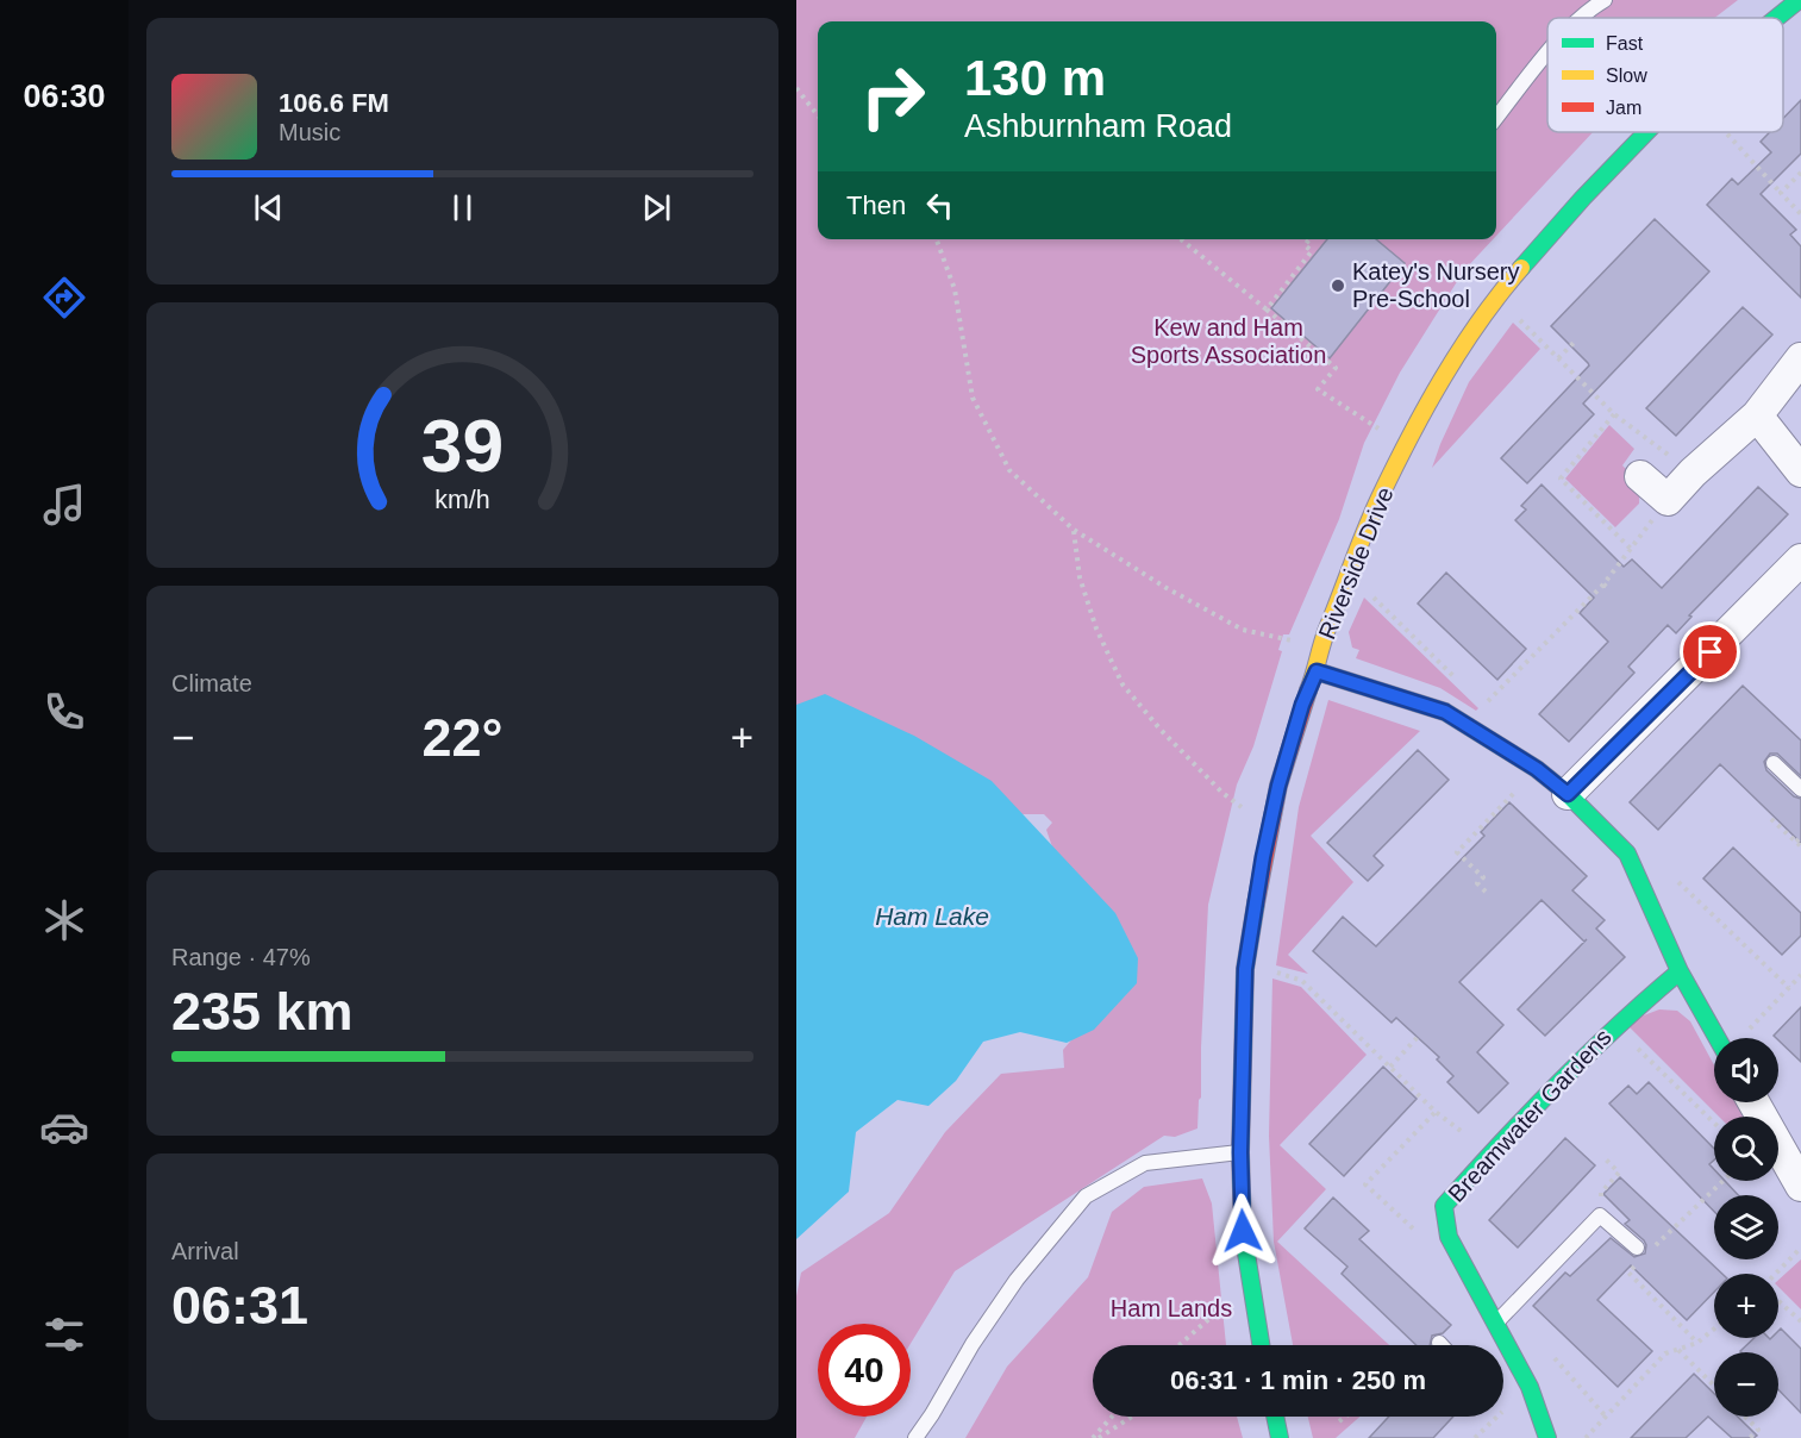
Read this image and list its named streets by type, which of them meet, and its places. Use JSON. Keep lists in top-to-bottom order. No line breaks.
{"streets":{"street":["Riverside Drive","Breamwater Gardens"]},"water":["Ham Lake"],"parks":["Kew and Ham Sports Association","Ham Lands"],"places":["Katey's Nursery Pre-School"],"legend":["Fast","Slow","Jam"],"page":{"tabs":"06:30","turn":["130 m","Ashburnham Road"],"song":["106.6 FM","Music"],"then":"Then","tile":["Climate",["Range · 47%","235 km"],["Arrival","06:31"]],"heat":["−","22°","+"],"map_buttons":["+","−"],"limit":"40","trip":"06:31 · 1 min · 250 m","gauge":["39","km/h"]}}
